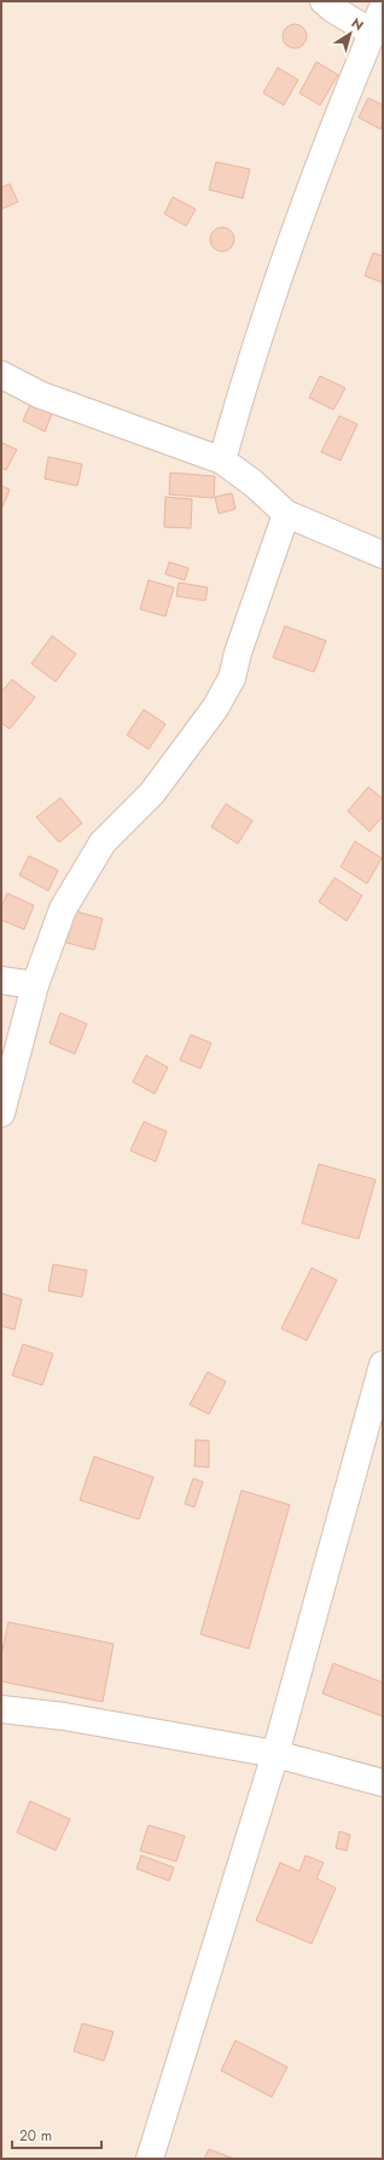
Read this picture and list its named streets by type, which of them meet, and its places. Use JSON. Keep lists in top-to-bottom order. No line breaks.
{"scale_bar":"20 m","north":"top right"}
